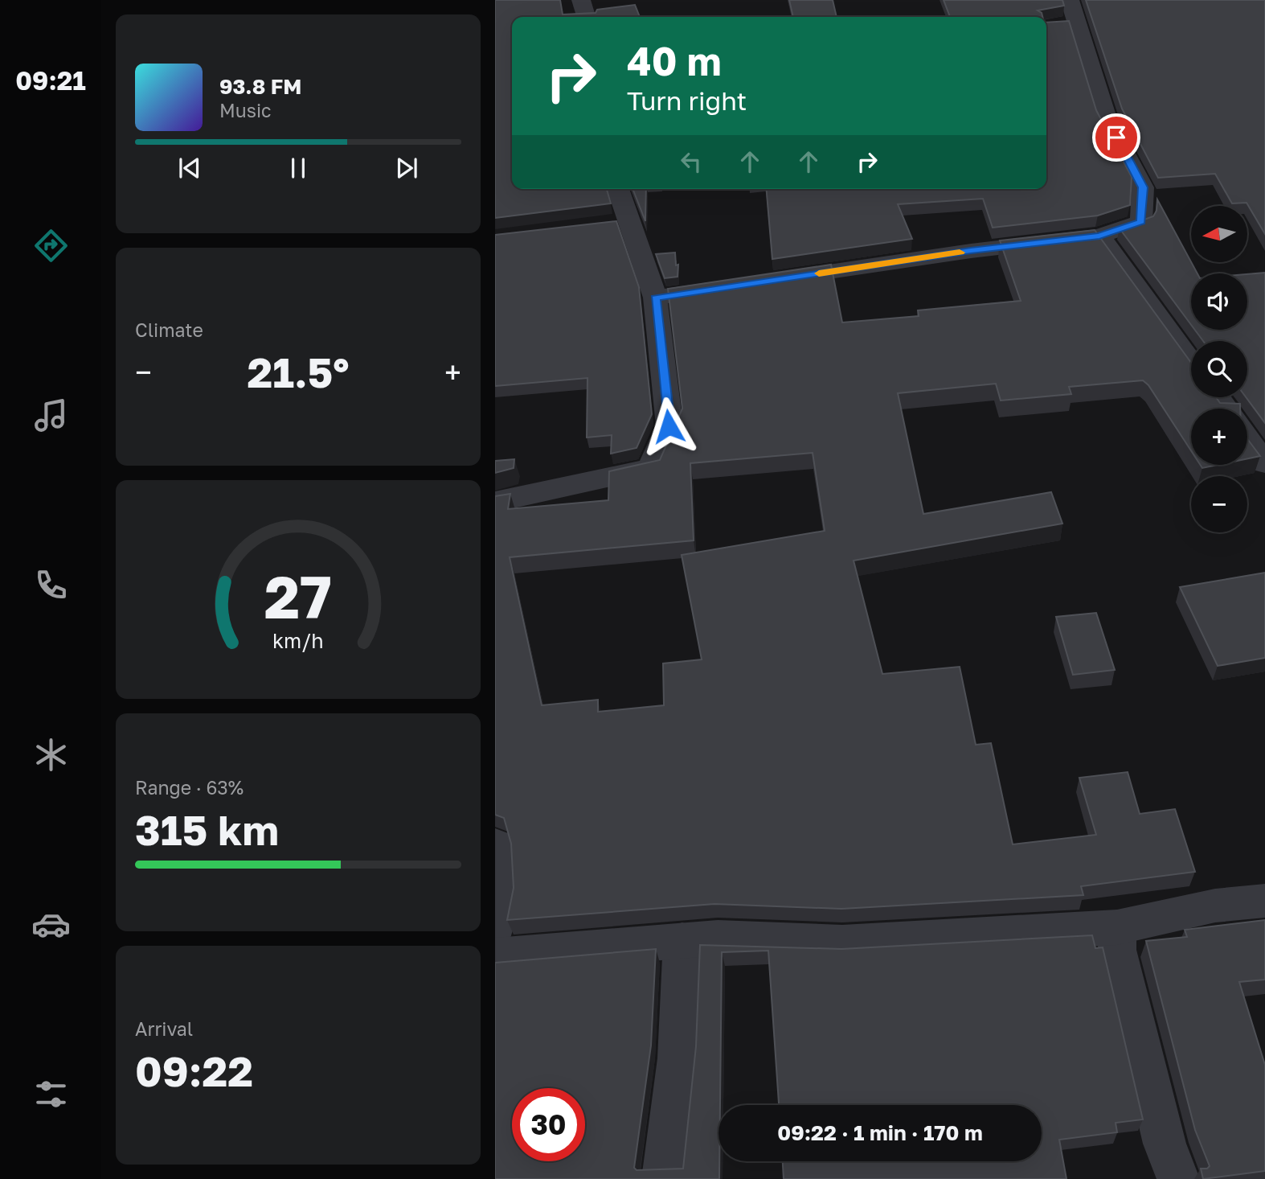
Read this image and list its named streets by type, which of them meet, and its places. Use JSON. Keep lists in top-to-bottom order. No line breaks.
{"north":"left","page":{"tabs":"09:21","turn":["40 m","Turn right"],"song":["93.8 FM","Music"],"map_buttons":["+","−"],"tile":["Climate",["Range · 63%","315 km"],["Arrival","09:22"]],"heat":["−","21.5°","+"],"limit":"30","trip":"09:22 · 1 min · 170 m","gauge":["27","km/h"]}}
